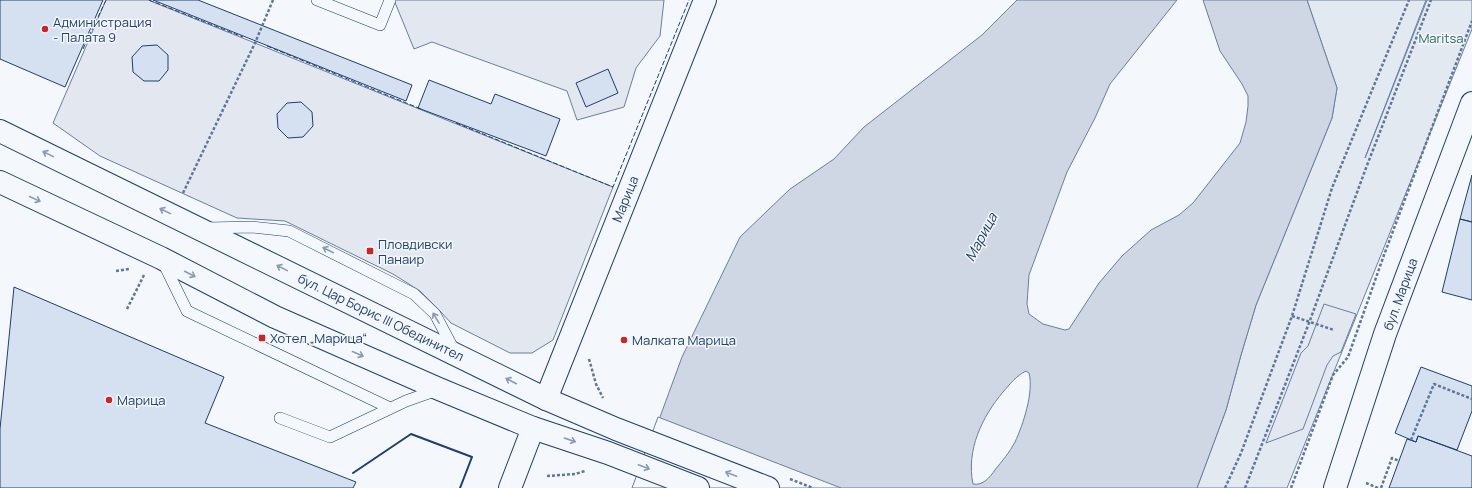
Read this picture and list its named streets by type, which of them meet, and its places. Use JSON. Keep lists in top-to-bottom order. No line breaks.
{"streets":{"main road":["Марица","бул. Марица","бул. Цар Борис III Обединител"]},"crossings":[["Марица","бул. Цар Борис III Обединител"]],"water":["Марица"],"parks":["Maritsa"],"places":{"other":["Администрация - Палата 9","Малката Марица","Марица"],"transit":["Пловдивски Панаир","Хотел „Марица“"]}}
